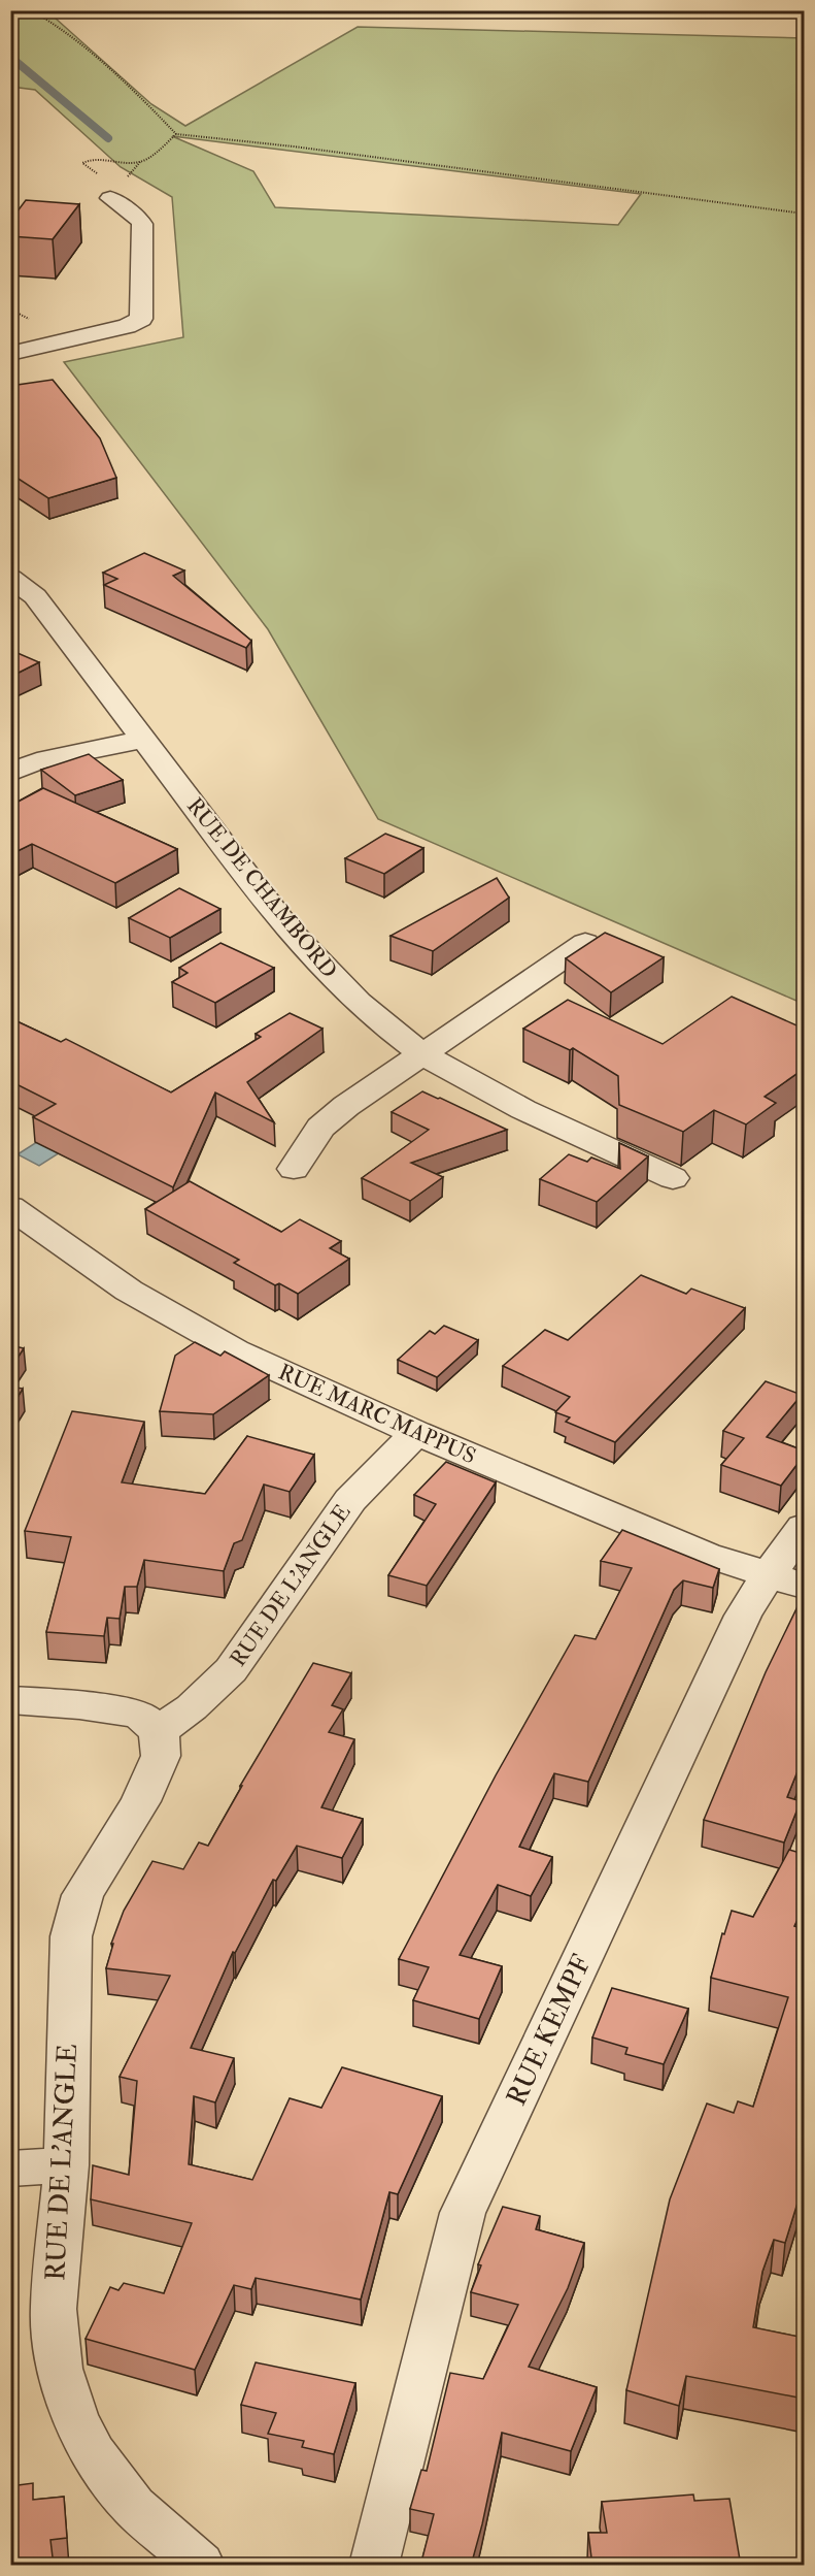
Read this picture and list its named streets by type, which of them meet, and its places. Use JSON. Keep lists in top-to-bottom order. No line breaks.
{"streets":{"street":["RUE DE CHAMBORD","RUE MARC MAPPUS","RUE DE L'ANGLE","RUE KEMPF"]},"crossings":[["RUE MARC MAPPUS","RUE DE L'ANGLE"],["RUE MARC MAPPUS","RUE KEMPF"]]}
